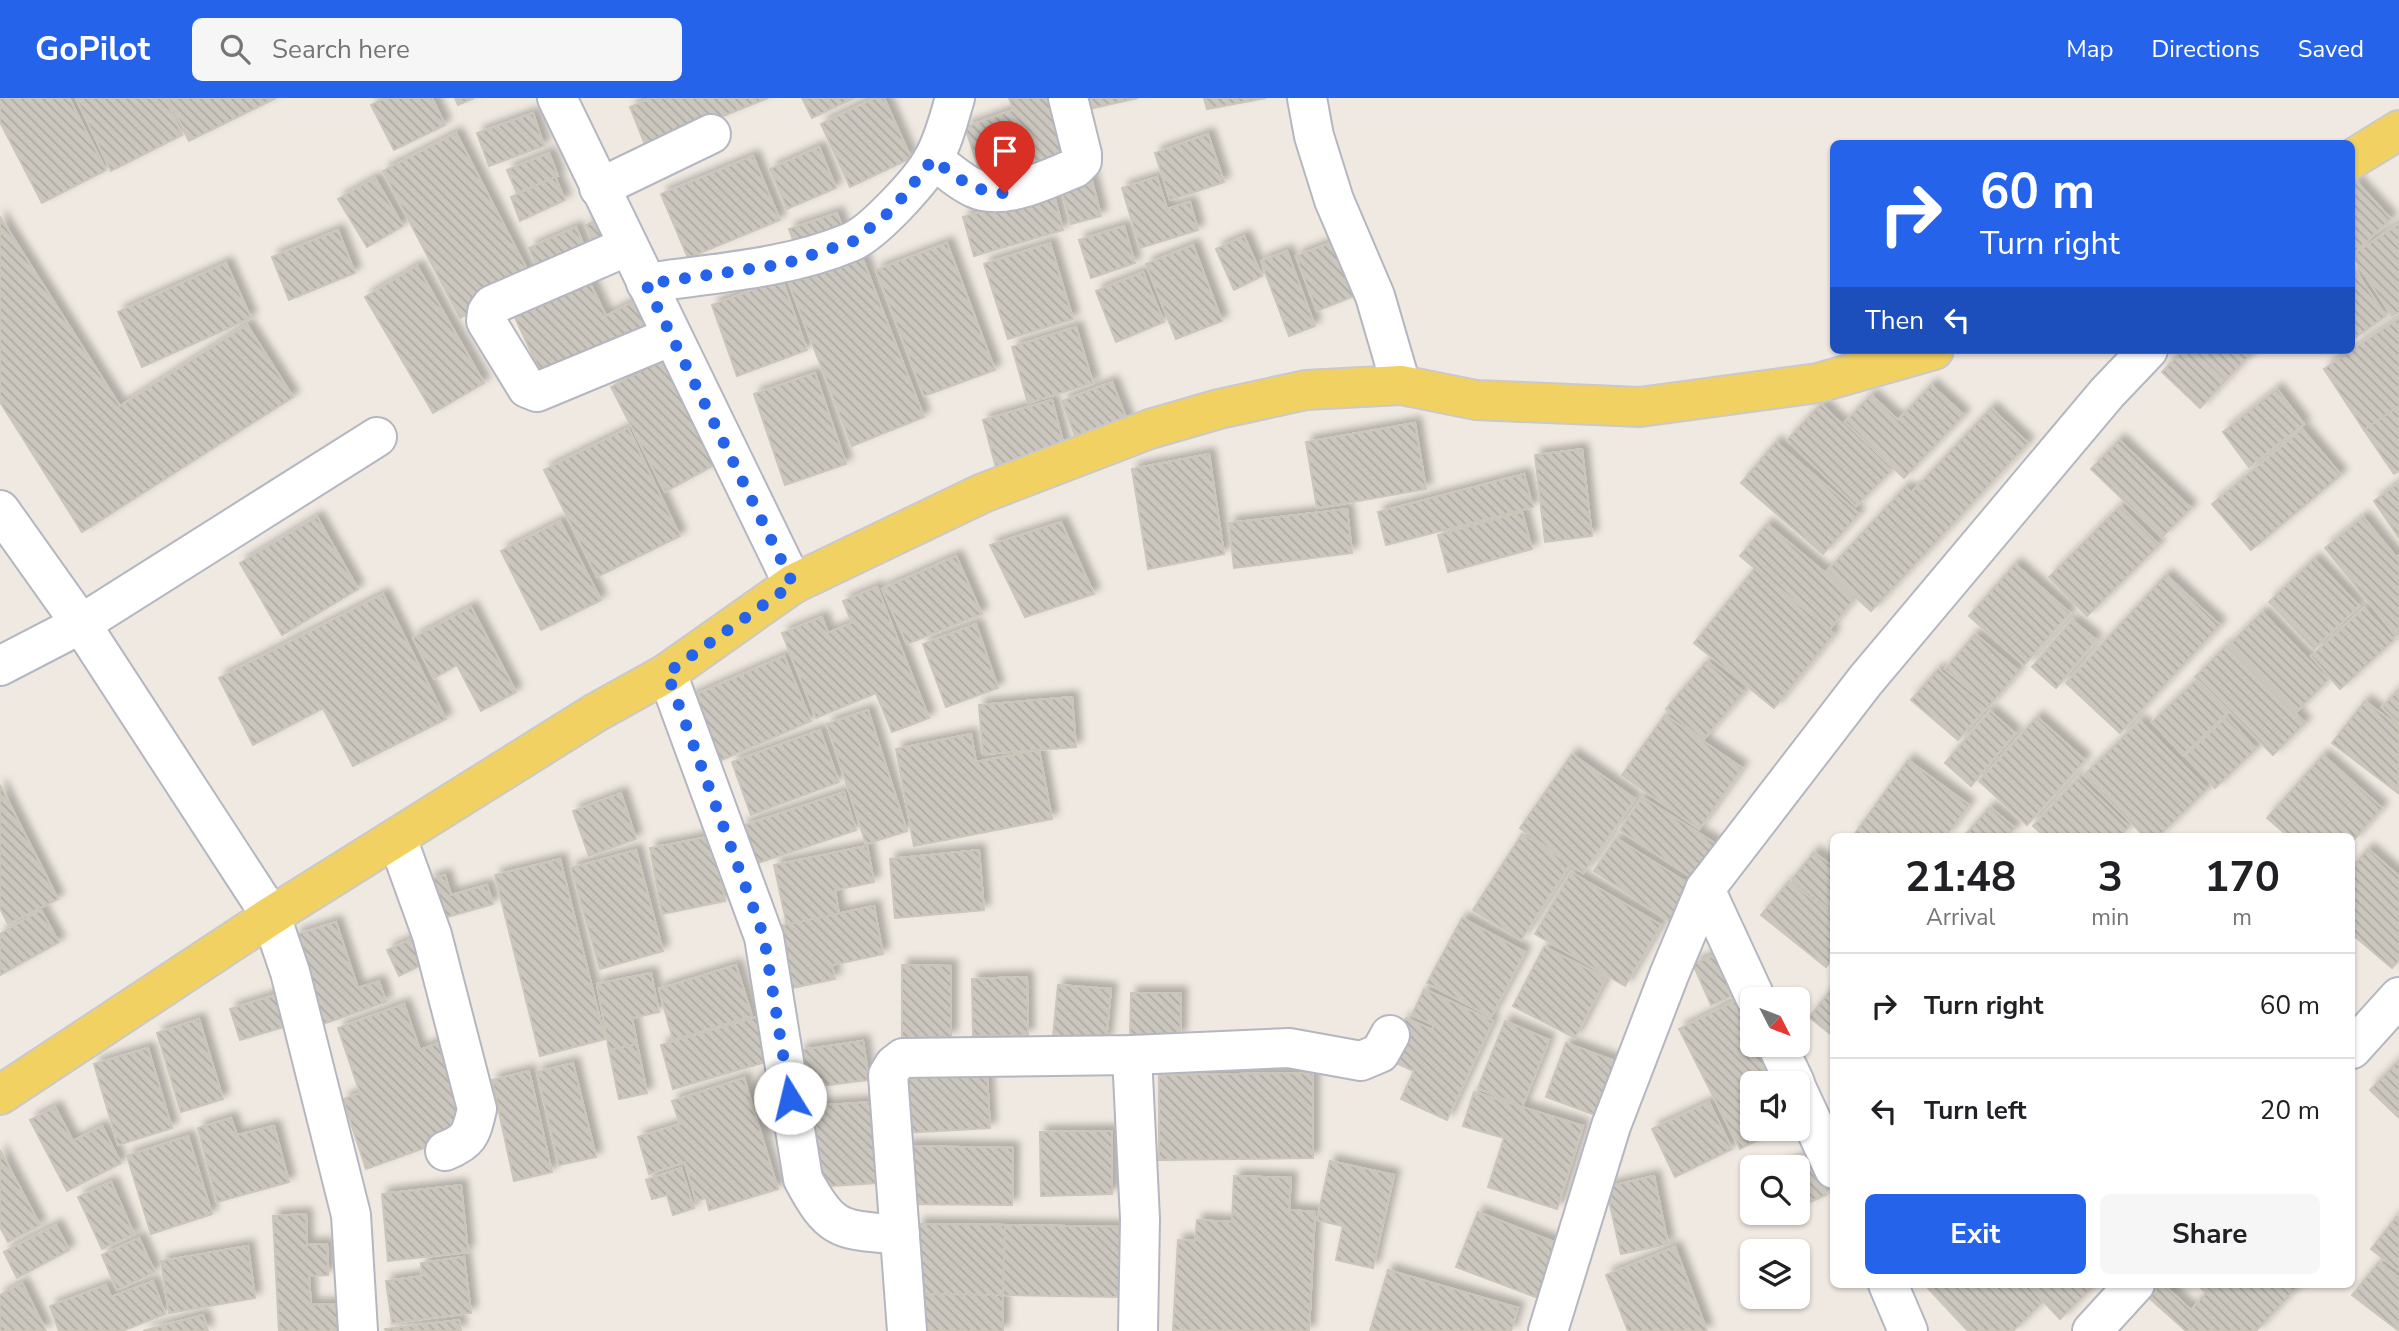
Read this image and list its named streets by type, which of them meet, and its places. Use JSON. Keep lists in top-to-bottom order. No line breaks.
{"north":"bottom right","page":{"header":"GoPilot","search":"Search here","nav":["Map","Directions","Saved"],"turn":["60 m","Turn right"],"then":"Then","eta":["21:48","Arrival","3","min","170","m"],"list":[{"name":"Turn right","value":"60 m"},{"name":"Turn left","value":"20 m"}],"buttons":["Exit","Share"]}}
